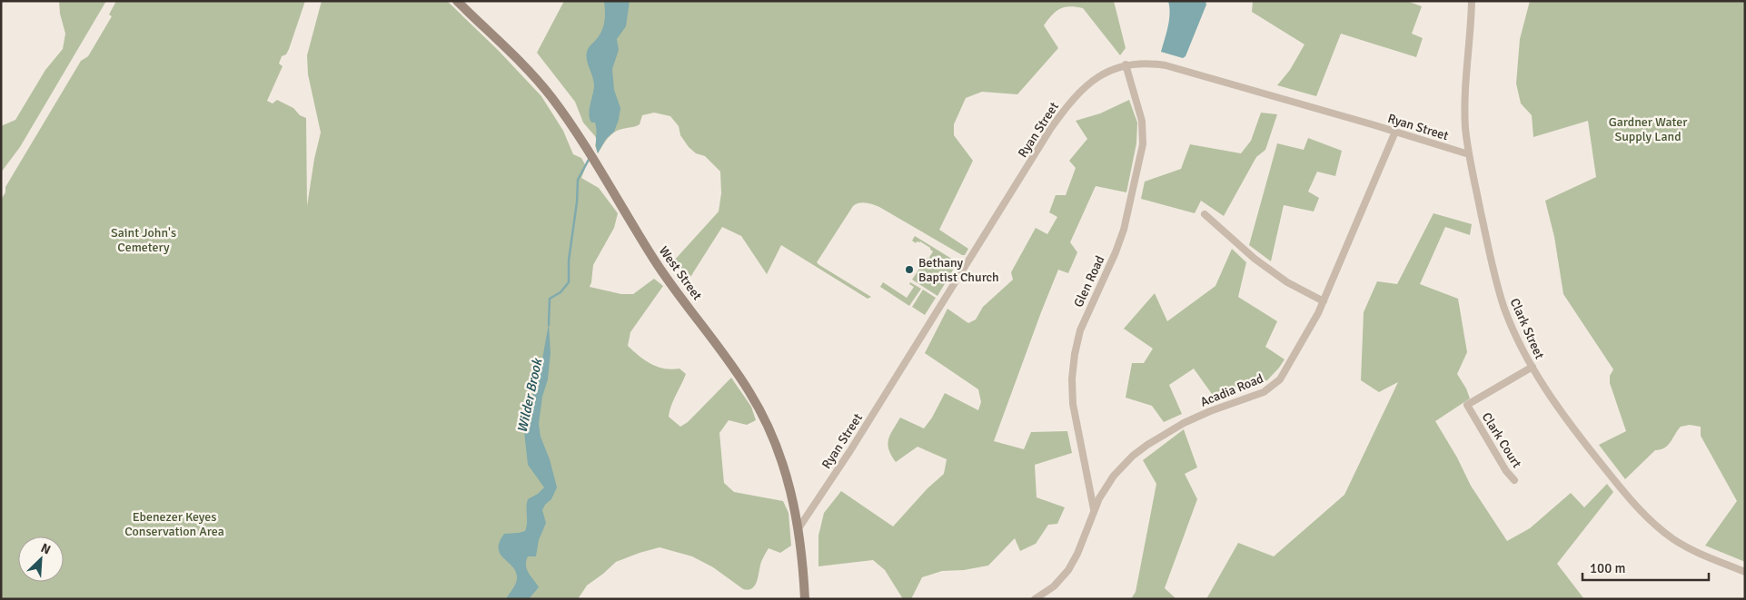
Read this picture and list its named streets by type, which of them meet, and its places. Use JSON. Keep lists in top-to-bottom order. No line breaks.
{"streets":{"main road":["West Street"],"street":["Ryan Street","Glen Road","Clark Street","Acadia Road","Clark Court"]},"crossings":[["Ryan Street","West Street"],["Ryan Street","Glen Road"],["Ryan Street","Clark Street"],["Ryan Street","Acadia Road"],["Glen Road","Acadia Road"],["Clark Street","Clark Court"]],"water":["Wilder Brook"],"parks":["Gardner Water Supply Land","Saint John's Cemetery","Ebenezer Keyes Conservation Area"],"places":["Bethany Baptist Church"],"scale_bar":"100 m","north":"top right"}
